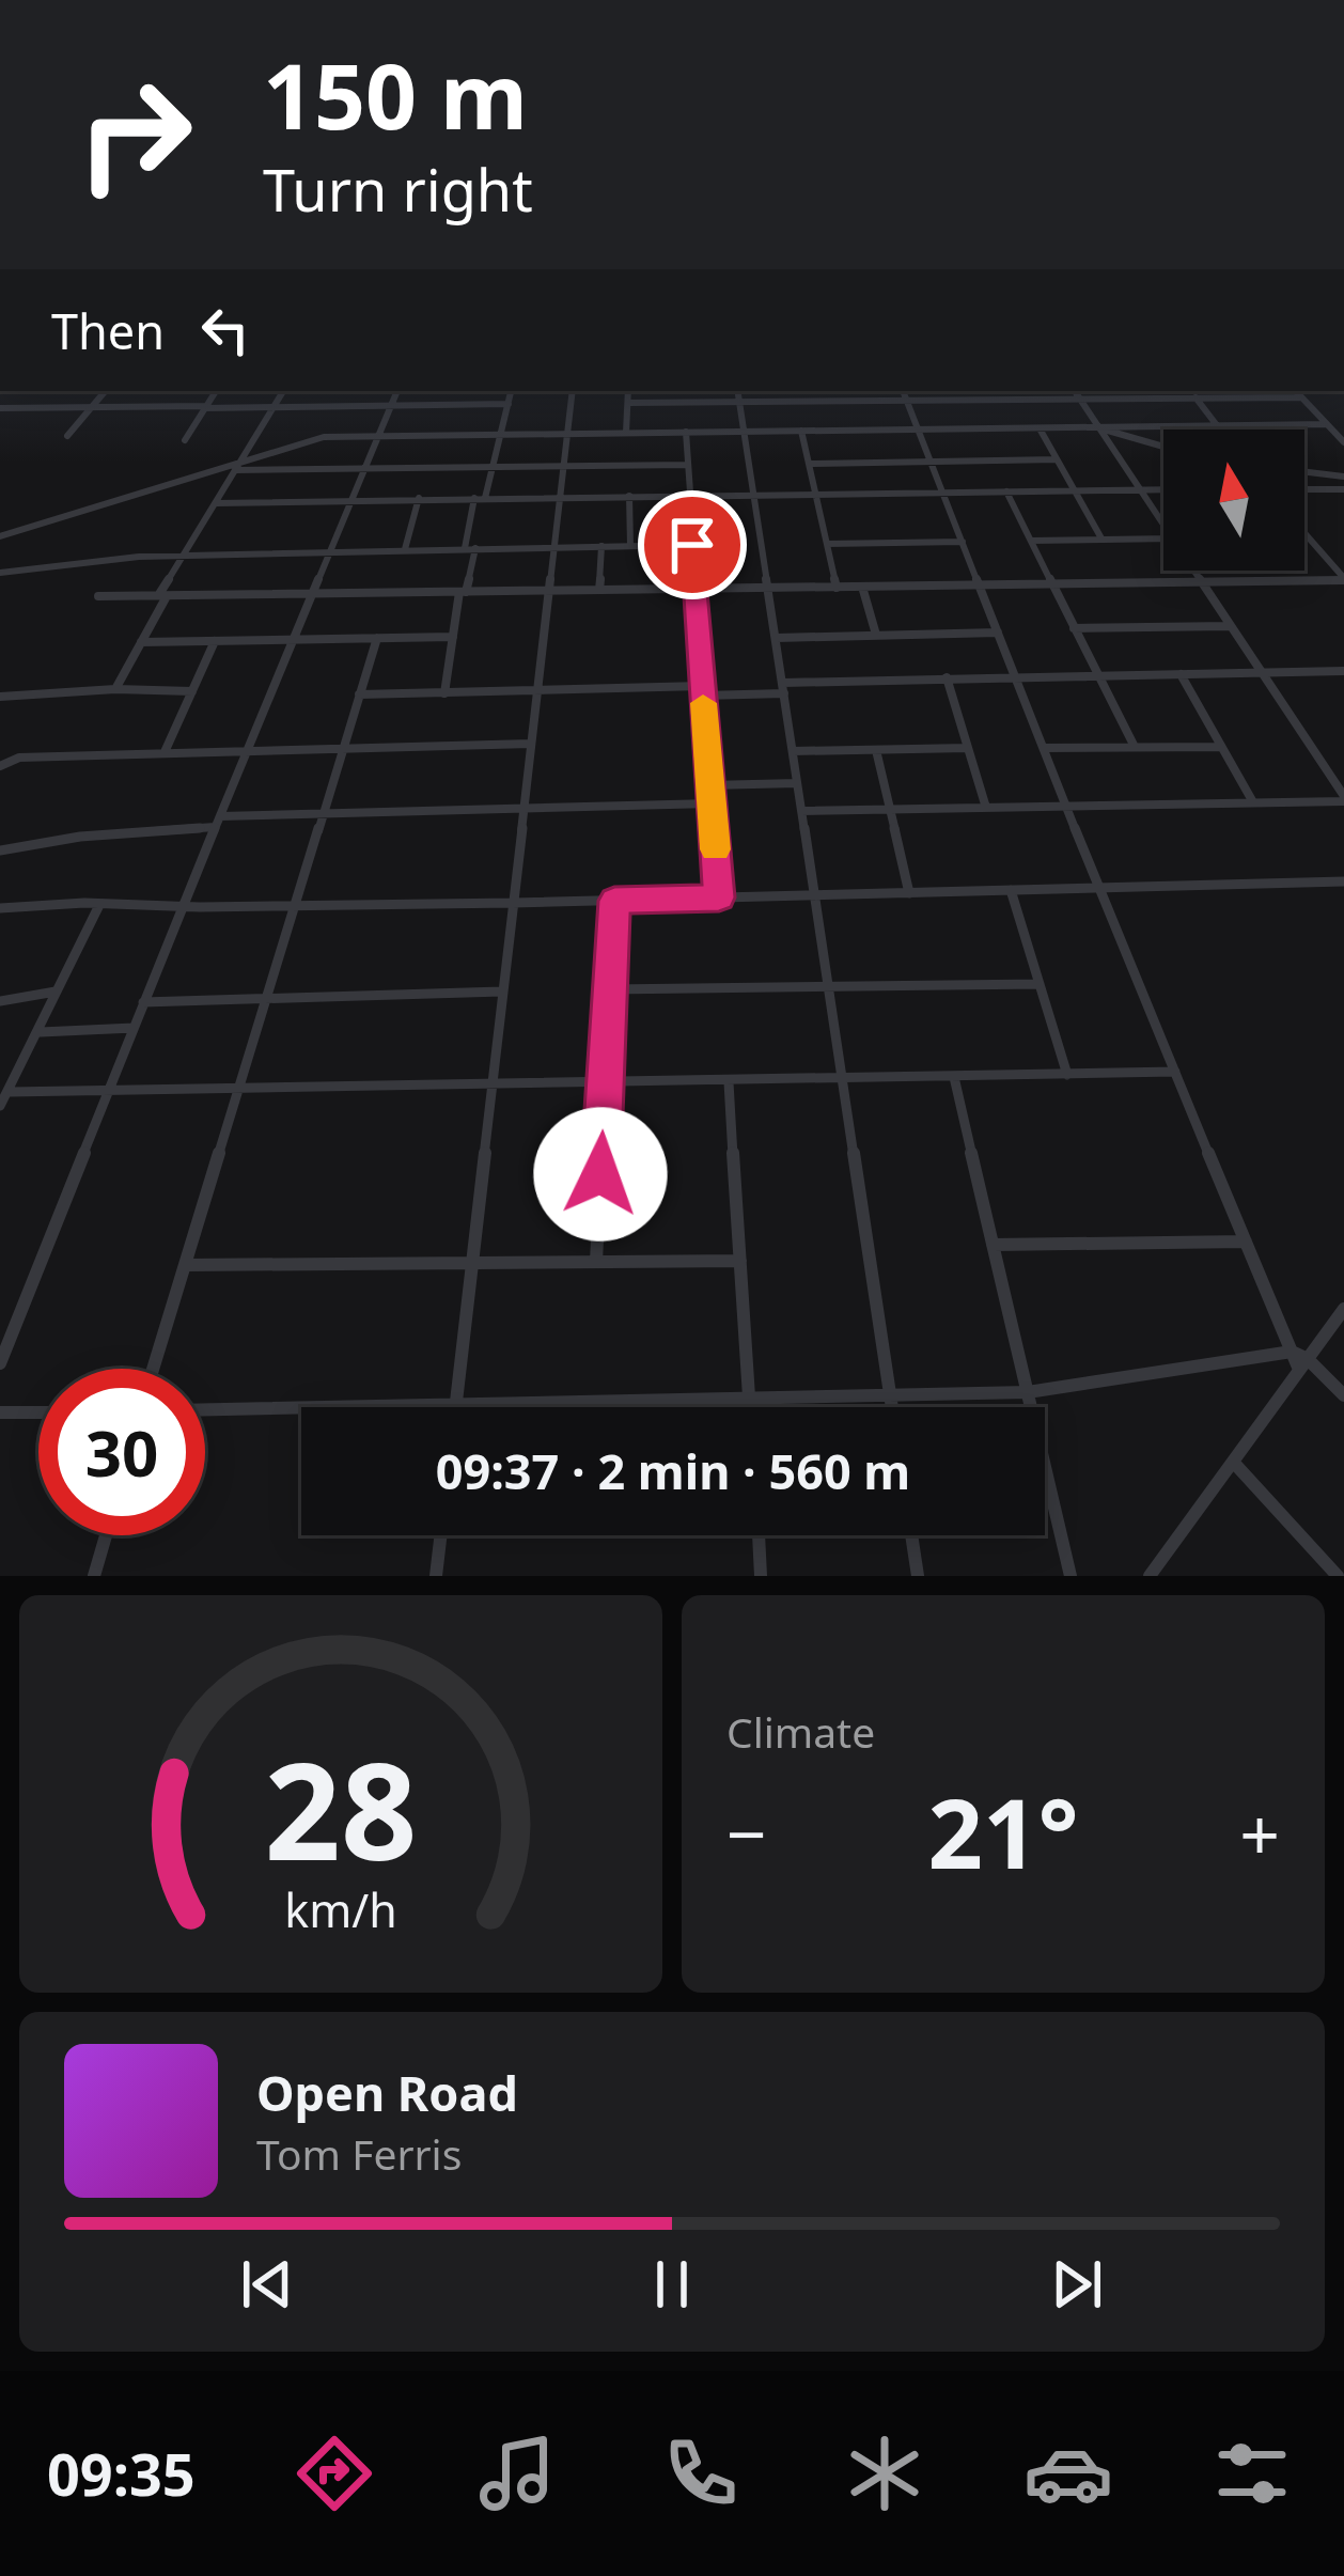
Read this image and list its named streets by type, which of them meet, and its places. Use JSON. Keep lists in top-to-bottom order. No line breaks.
{"north":"top","page":{"turn":["150 m","Turn right"],"then":"Then","limit":"30","trip":"09:37 · 2 min · 560 m","tile":"Climate","heat":["−","21°","+"],"song":["Open Road","Tom Ferris"],"tabs":"09:35","gauge":["28","km/h"]}}
